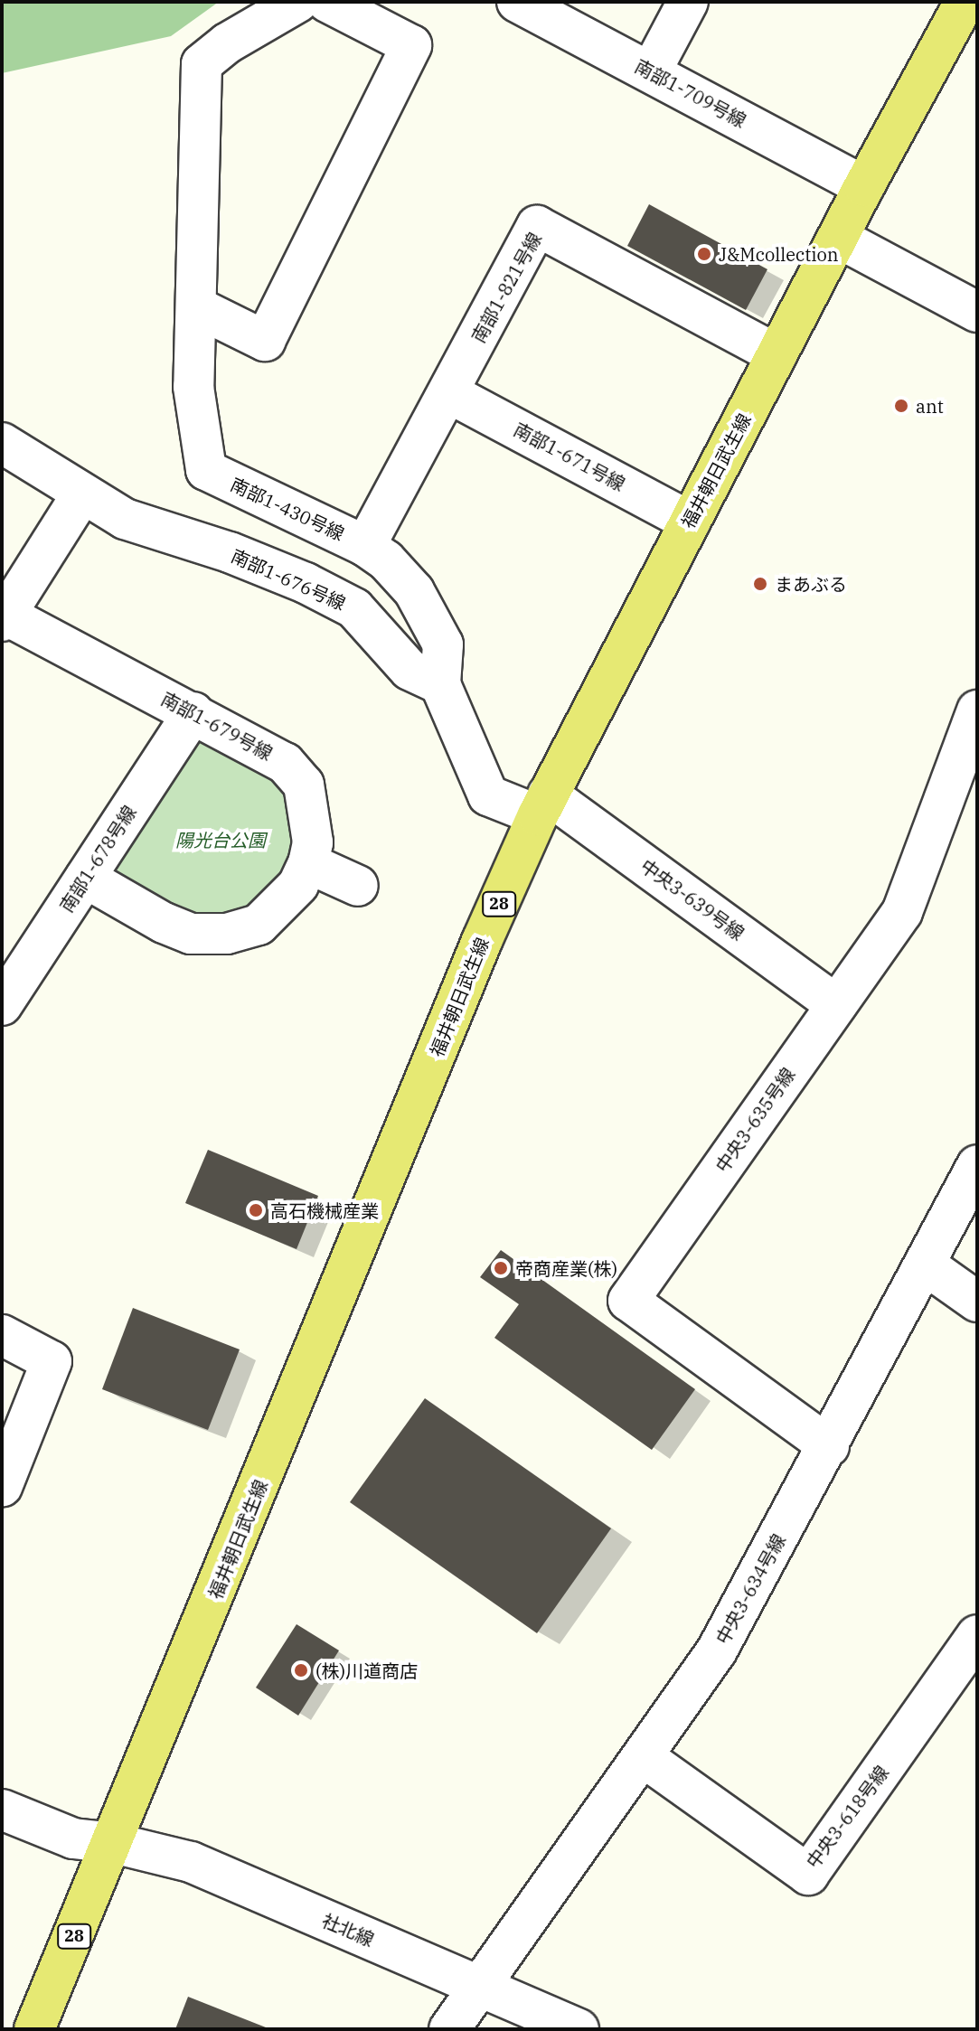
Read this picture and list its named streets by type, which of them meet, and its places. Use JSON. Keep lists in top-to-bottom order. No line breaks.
{"streets":{"main road":["福井朝日武生線","28"],"street":["南部1-709号線","南部1-821号線","南部1-671号線","南部1-430号線","南部1-676号線","南部1-679号線","南部1-678号線","中央3-639号線","中央3-635号線","中央3-634号線","中央3-618号線","社北線"]},"crossings":[["南部1-709号線","福井朝日武生線"],["南部1-821号線","南部1-671号線"],["南部1-821号線","福井朝日武生線"],["南部1-821号線","南部1-430号線"],["南部1-671号線","福井朝日武生線"],["福井朝日武生線","中央3-639号線"],["福井朝日武生線","社北線"],["南部1-430号線","南部1-676号線"],["南部1-679号線","南部1-678号線"],["中央3-639号線","中央3-635号線"],["中央3-635号線","中央3-634号線"],["中央3-634号線","中央3-618号線"],["中央3-634号線","社北線"]],"parks":["陽光台公園"],"places":["J&Mcollection","ant","まあぶる","高石機械産業","帝商産業(株)","(株)川道商店"]}
